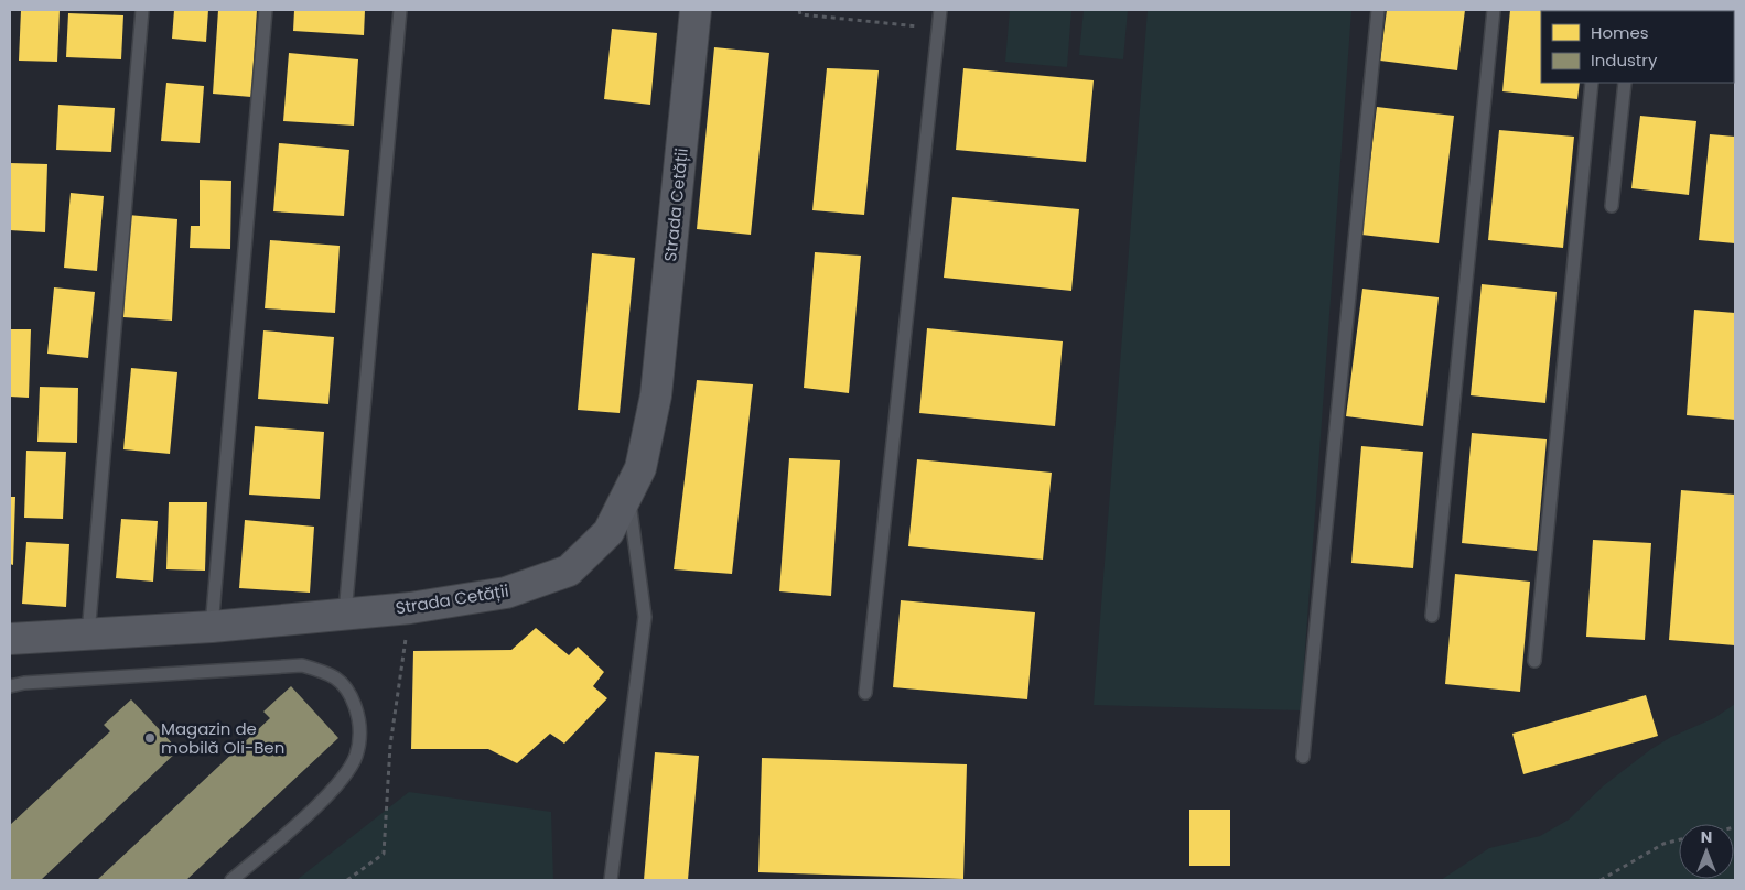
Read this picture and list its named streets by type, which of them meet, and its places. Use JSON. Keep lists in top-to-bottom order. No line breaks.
{"streets":{"street":["Strada Cetății"]},"places":["Magazin de mobilă Oli-Ben"],"legend":["Homes","Industry"],"north":"top"}
